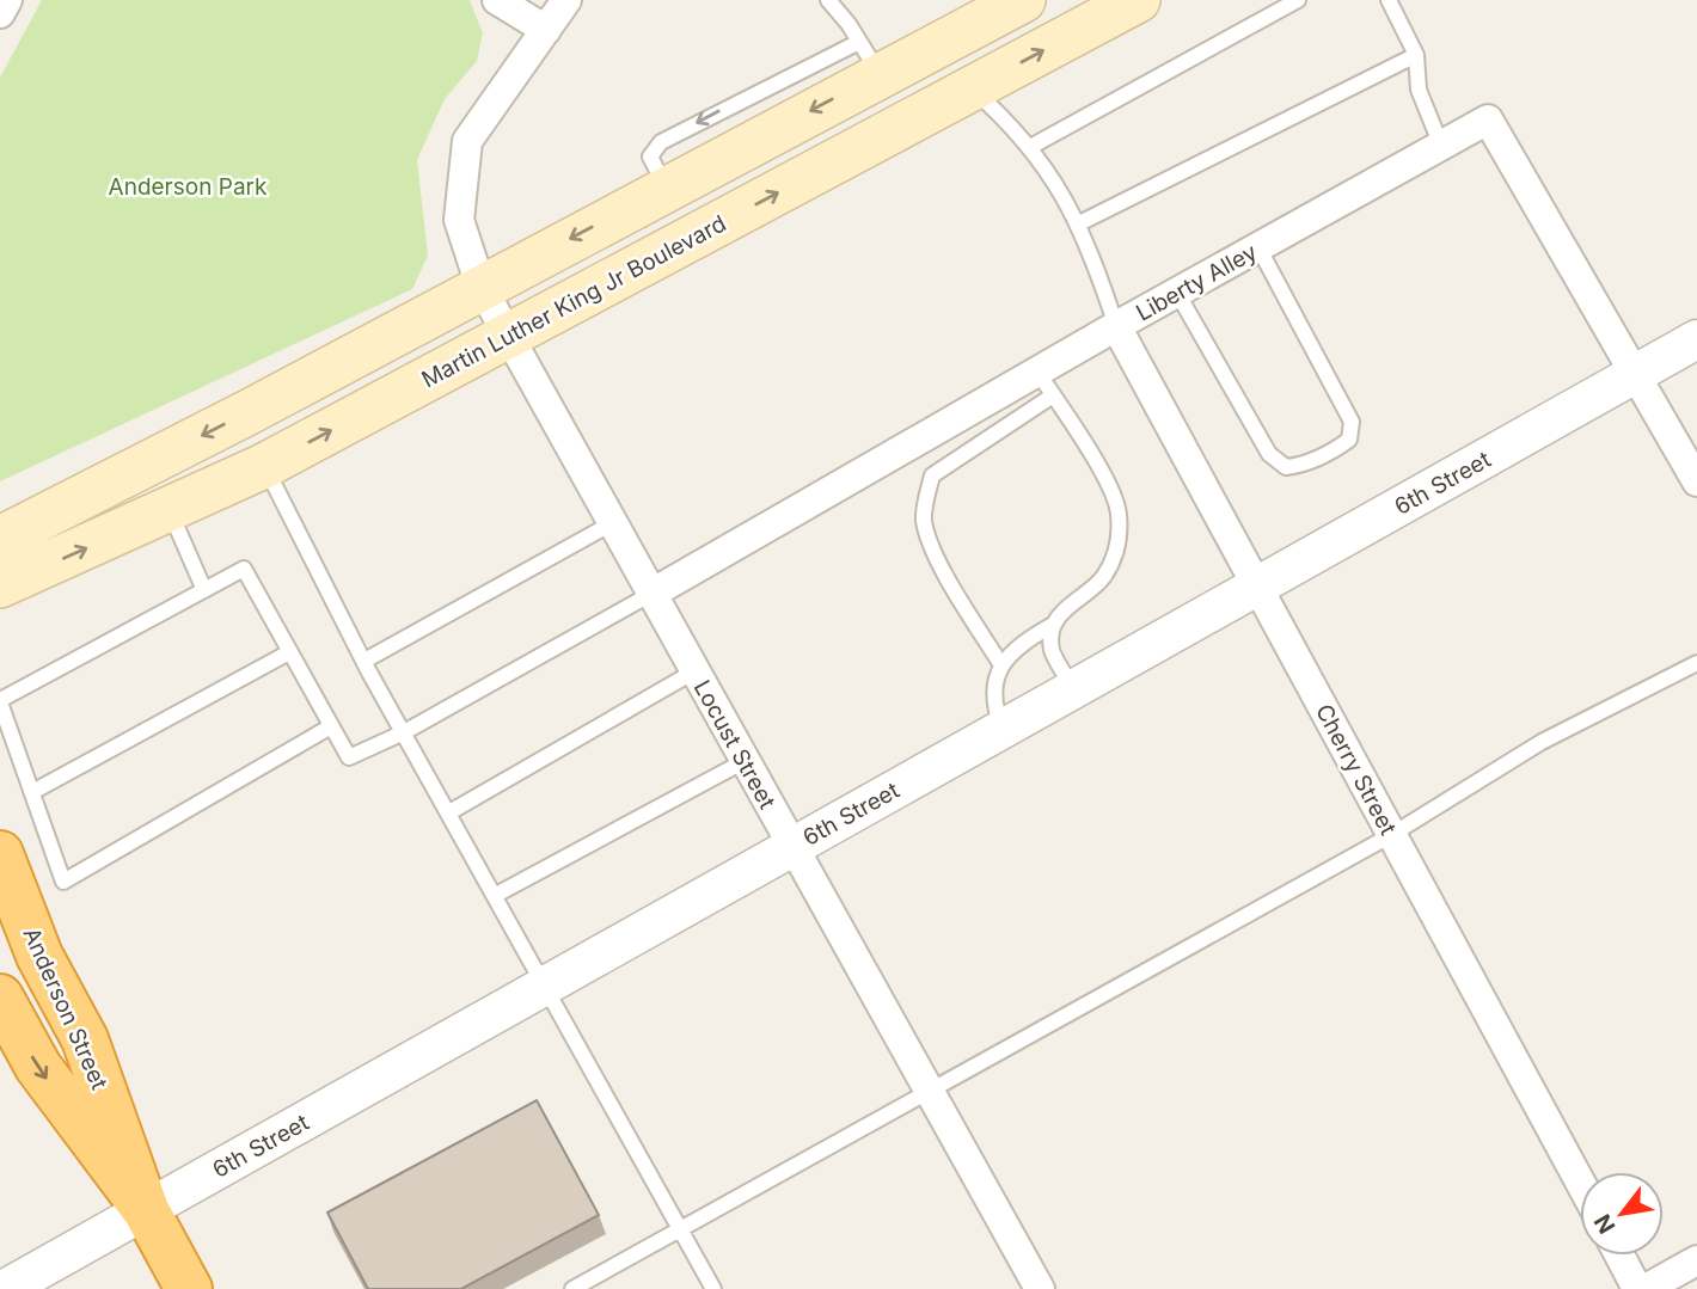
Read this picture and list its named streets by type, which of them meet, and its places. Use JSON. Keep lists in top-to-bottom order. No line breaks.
{"streets":{"highway":["Anderson Street"],"main road":["Martin Luther King Jr Boulevard"],"street":["Liberty Alley","6th Street","Locust Street","Cherry Street"]},"crossings":[["Liberty Alley","6th Street"],["Liberty Alley","Locust Street"],["Liberty Alley","Cherry Street"],["Martin Luther King Jr Boulevard","Locust Street"],["6th Street","Locust Street"],["6th Street","Cherry Street"],["6th Street","Anderson Street"]],"parks":["Anderson Park"],"north":"bottom left"}
